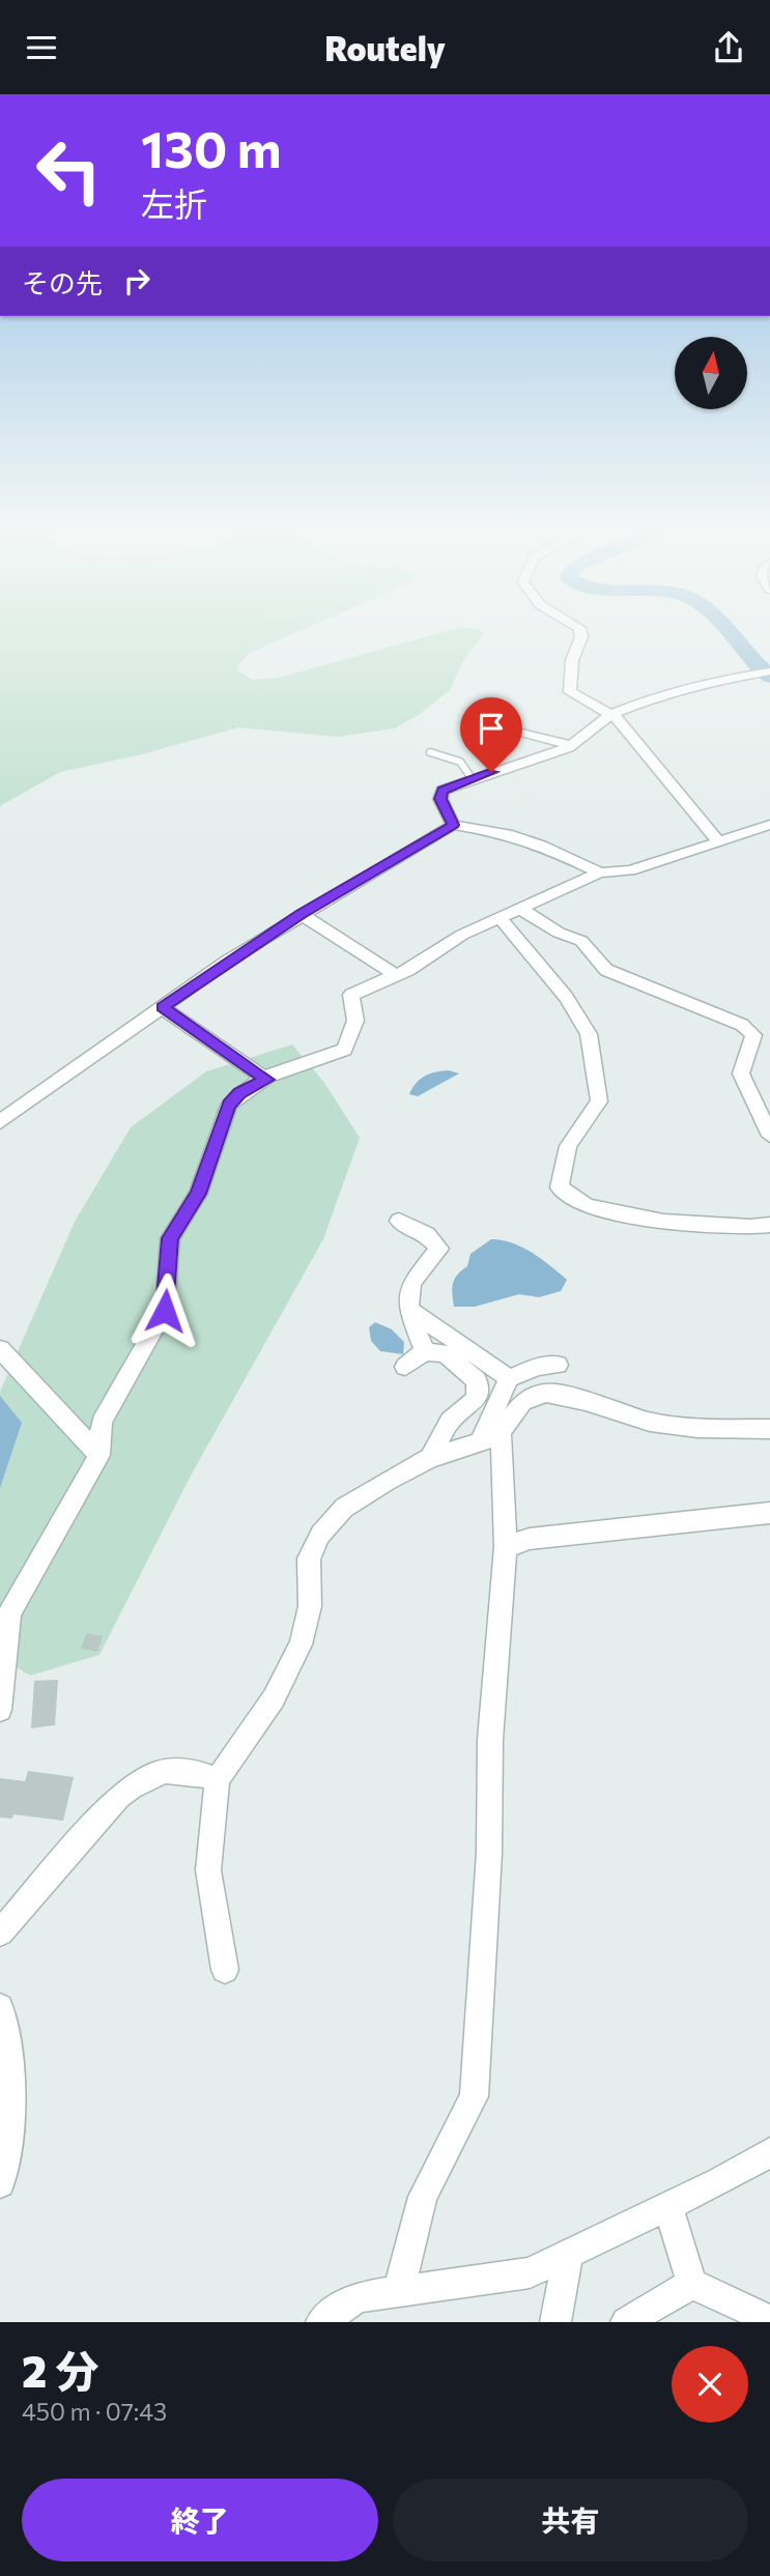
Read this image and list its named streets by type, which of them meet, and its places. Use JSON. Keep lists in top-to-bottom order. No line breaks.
{"north":"top","page":{"header":"Routely","turn":["130 m","左折"],"then":"その先","heading":["2 分","450 m · 07:43"],"buttons":["終了","共有"]}}
